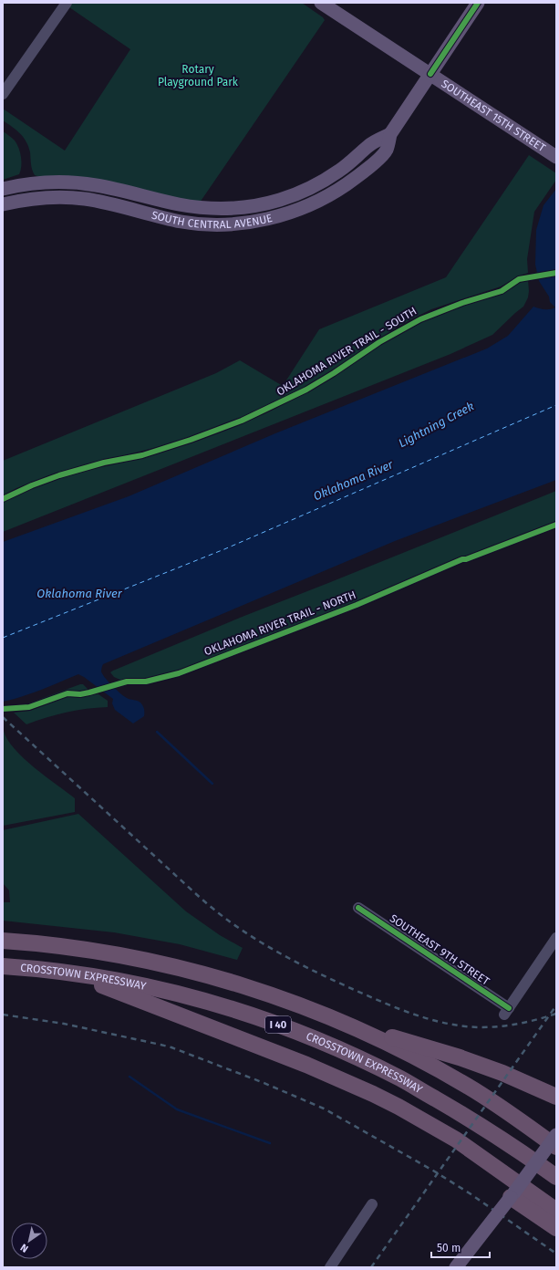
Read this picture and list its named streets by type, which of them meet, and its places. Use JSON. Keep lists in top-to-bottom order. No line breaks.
{"streets":{"highway":["CROSSTOWN EXPRESSWAY","I 40"],"main road":["SOUTHEAST 15TH STREET","SOUTH CENTRAL AVENUE"],"street":["SOUTHEAST 9TH STREET"],"cycle path":["OKLAHOMA RIVER TRAIL - SOUTH","OKLAHOMA RIVER TRAIL - NORTH"]},"crossings":[["SOUTHEAST 15TH STREET","SOUTH CENTRAL AVENUE"]],"water":["Lightning Creek","Oklahoma River"],"parks":["Rotary Playground Park"],"scale_bar":"50 m","north":"bottom left"}
